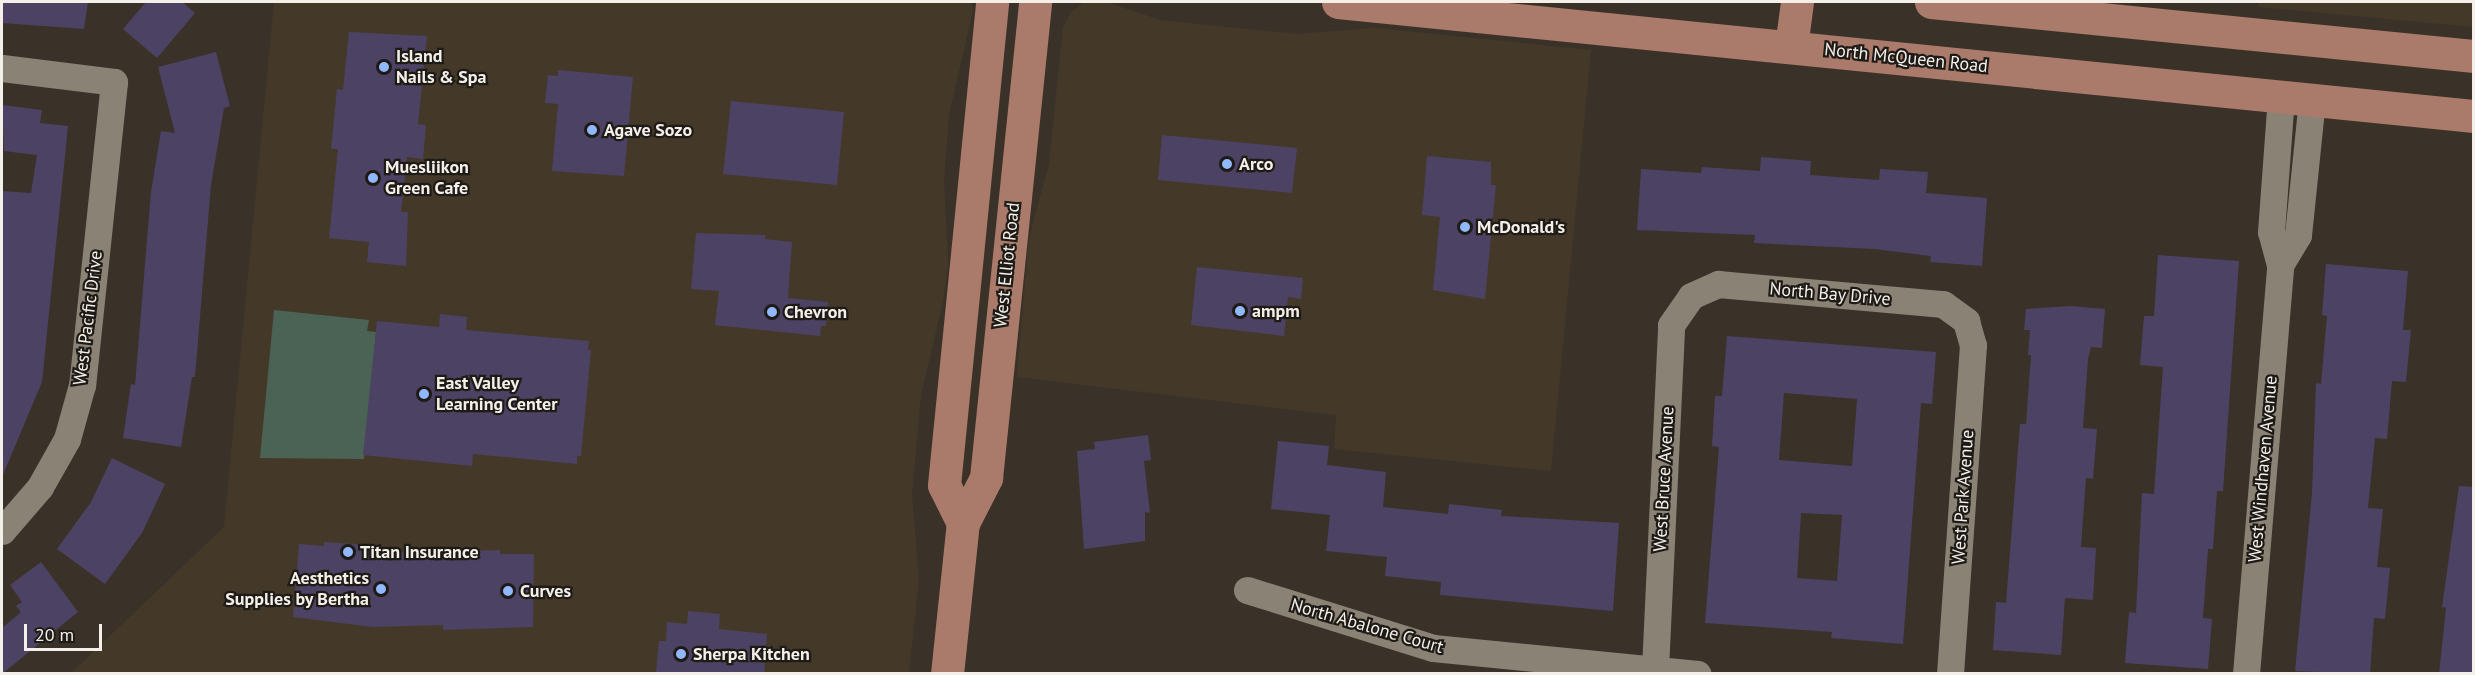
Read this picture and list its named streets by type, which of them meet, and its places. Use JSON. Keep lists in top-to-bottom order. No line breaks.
{"streets":{"main road":["North McQueen Road","West Elliot Road"],"street":["North Bay Drive","West Pacific Drive","West Windhaven Avenue","West Bruce Avenue","West Park Avenue","North Abalone Court"]},"crossings":[["North McQueen Road","West Windhaven Avenue"],["North Bay Drive","West Bruce Avenue"],["North Bay Drive","West Park Avenue"],["West Bruce Avenue","North Abalone Court"]],"places":["Island Nails & Spa","Agave Sozo","Arco","Muesliikon Green Cafe","McDonald's","ampm","Chevron","East Valley Learning Center","Titan Insurance","Aesthetics Supplies by Bertha","Curves","Sherpa Kitchen"],"scale_bar":"20 m"}
